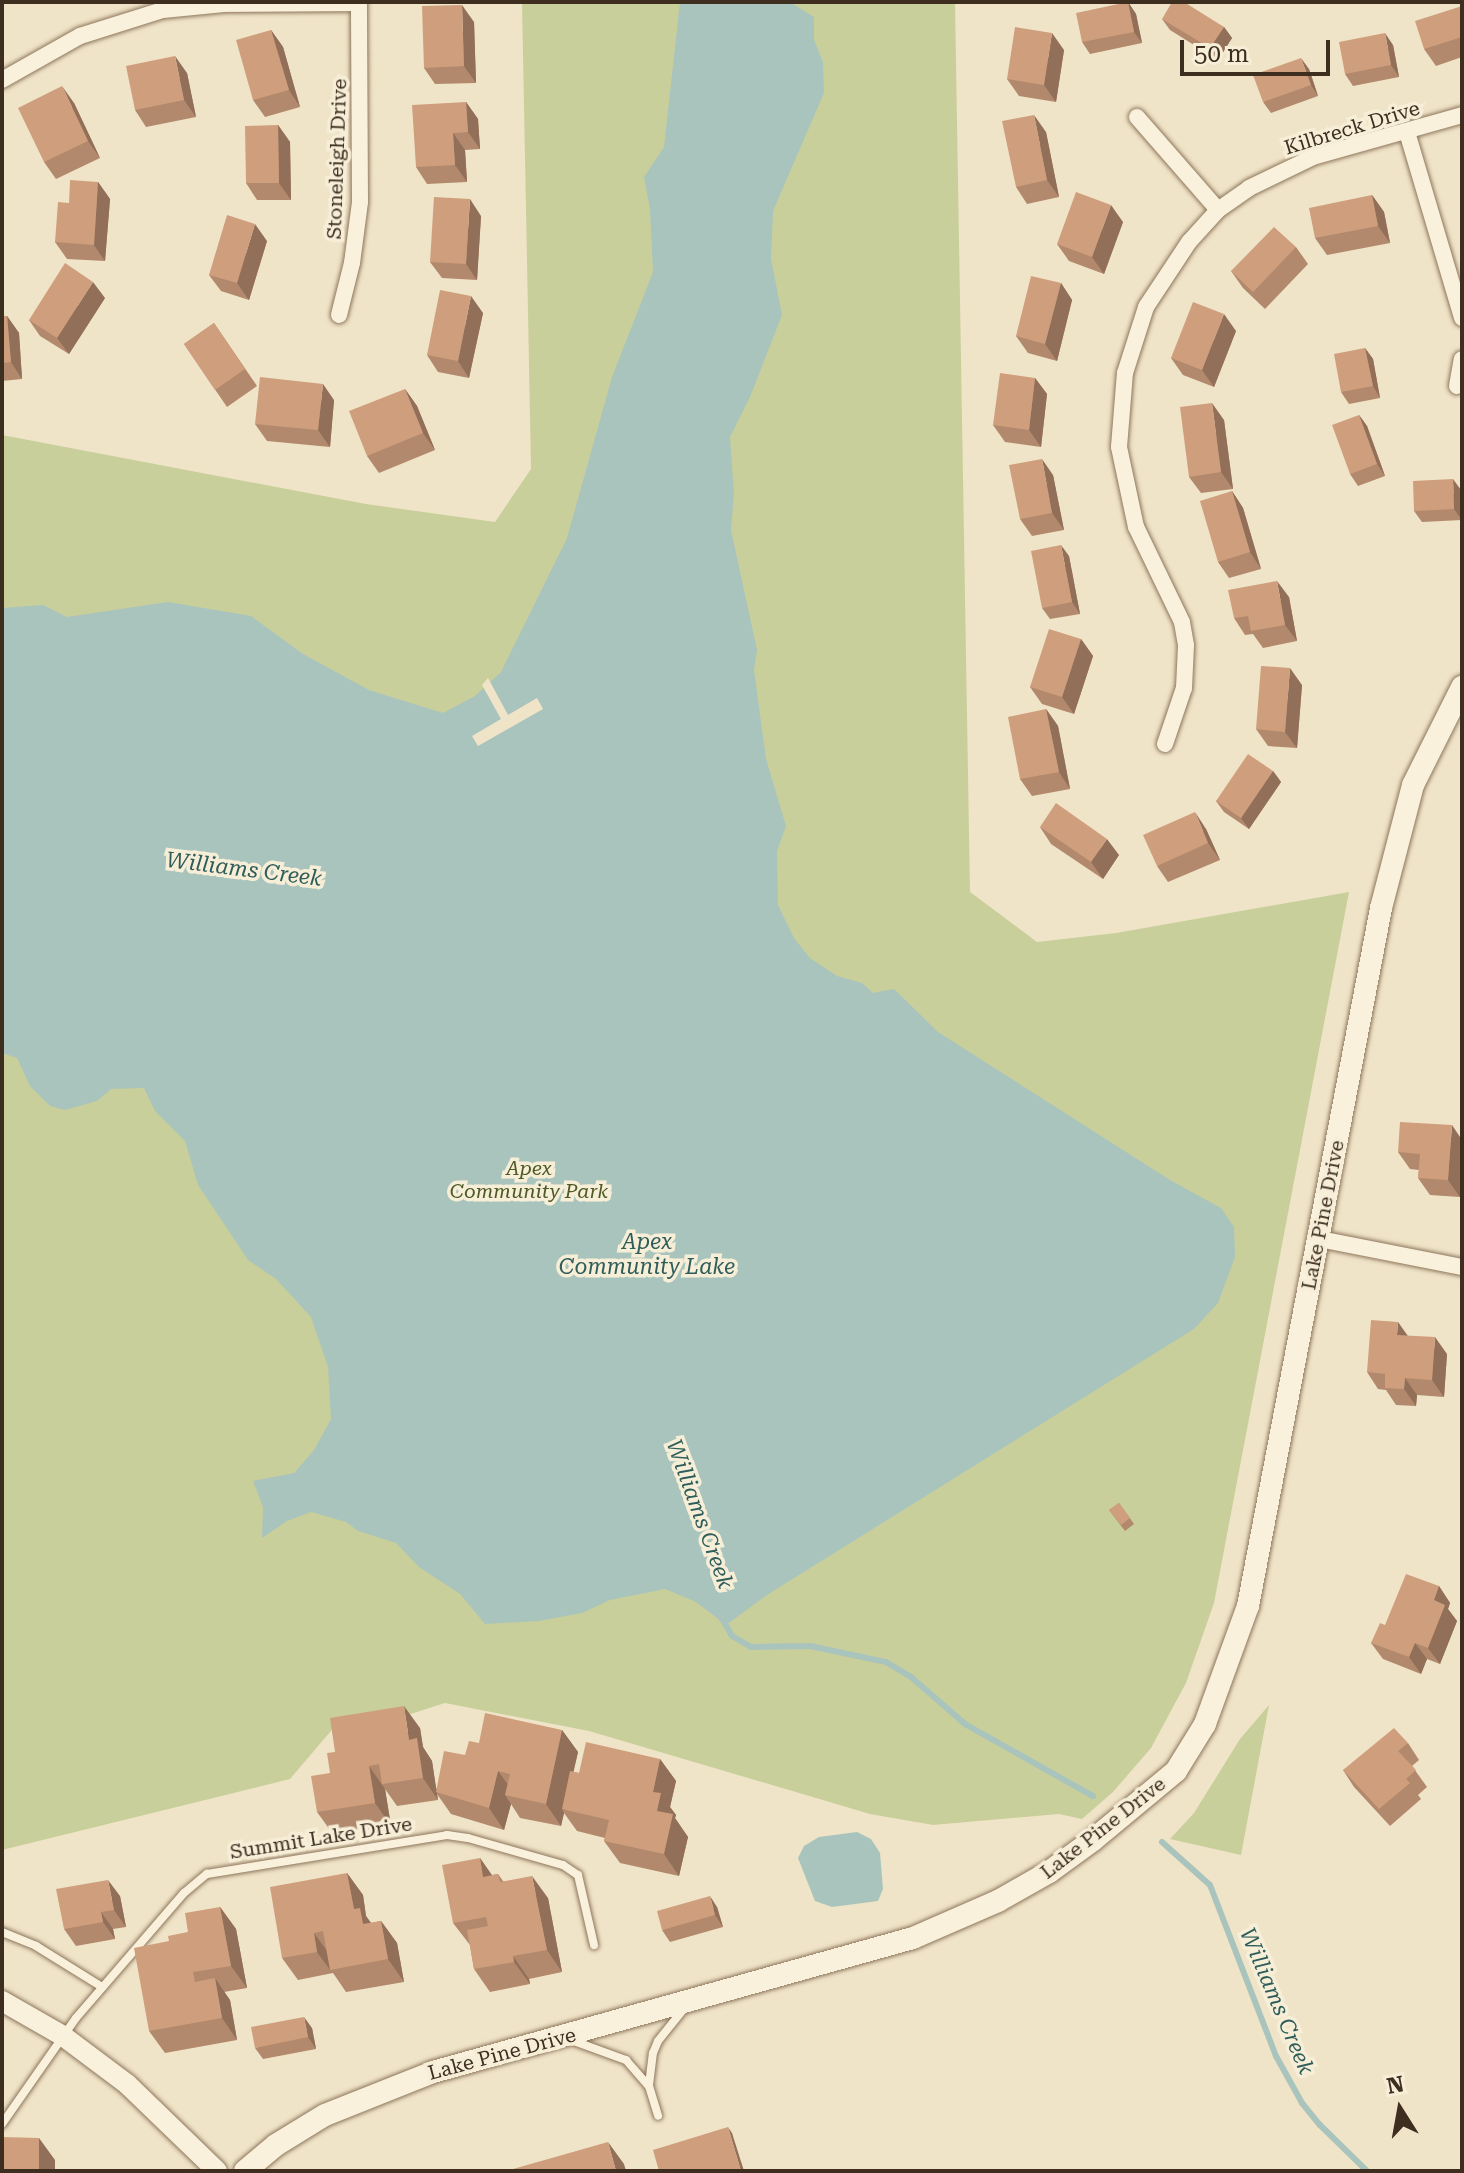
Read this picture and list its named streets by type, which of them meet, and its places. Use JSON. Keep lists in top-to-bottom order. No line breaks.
{"streets":{"main road":["Lake Pine Drive"],"street":["Kilbreck Drive","Stoneleigh Drive"],"lane":["Summit Lake Drive"]},"water":["Williams Creek","Apex Community Lake"],"parks":["Apex Community Park"],"scale_bar":"50 m","north":"top"}
